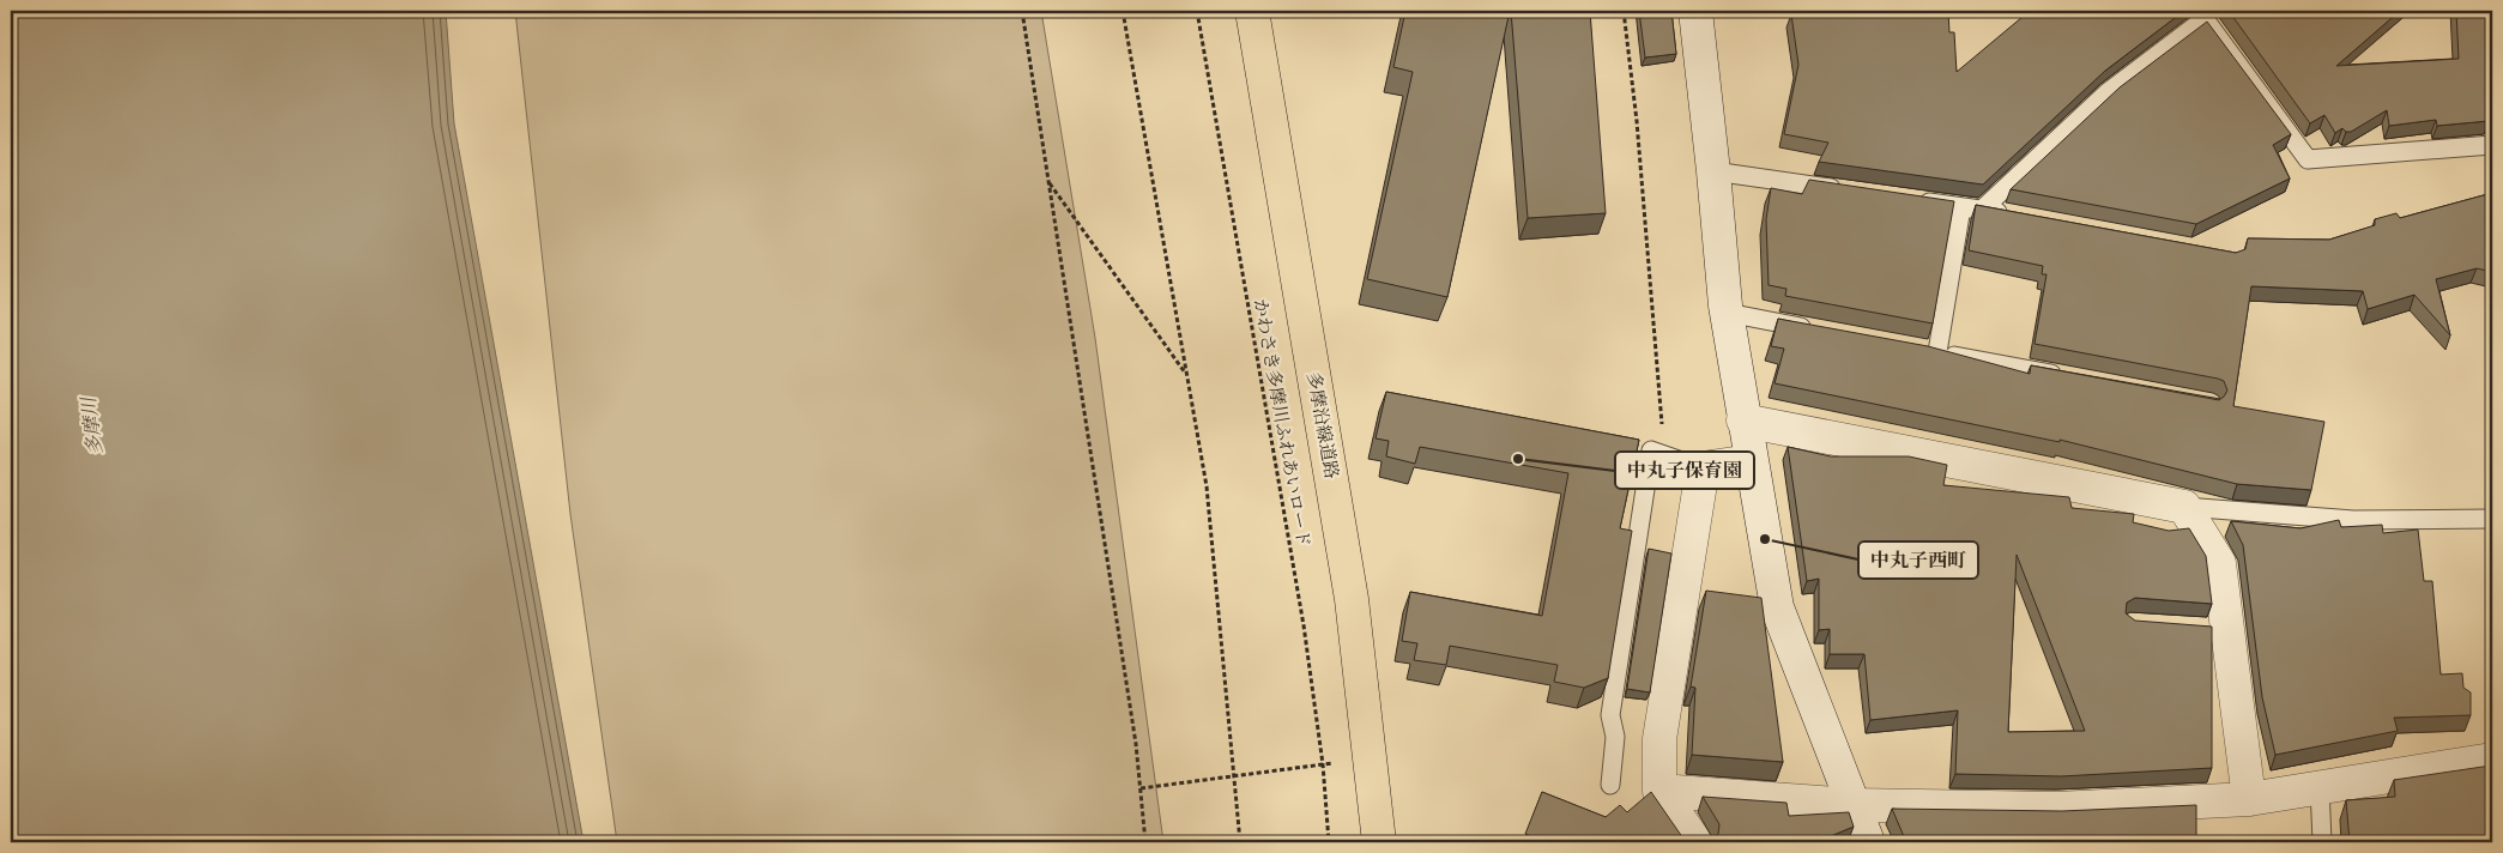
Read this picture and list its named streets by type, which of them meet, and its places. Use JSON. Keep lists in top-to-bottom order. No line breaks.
{"streets":{"main road":["多摩沿線道路"],"path":["かわさき多摩川ふれあいロード"]},"water":["多摩川"],"places":["中丸子保育園","中丸子西町"]}
